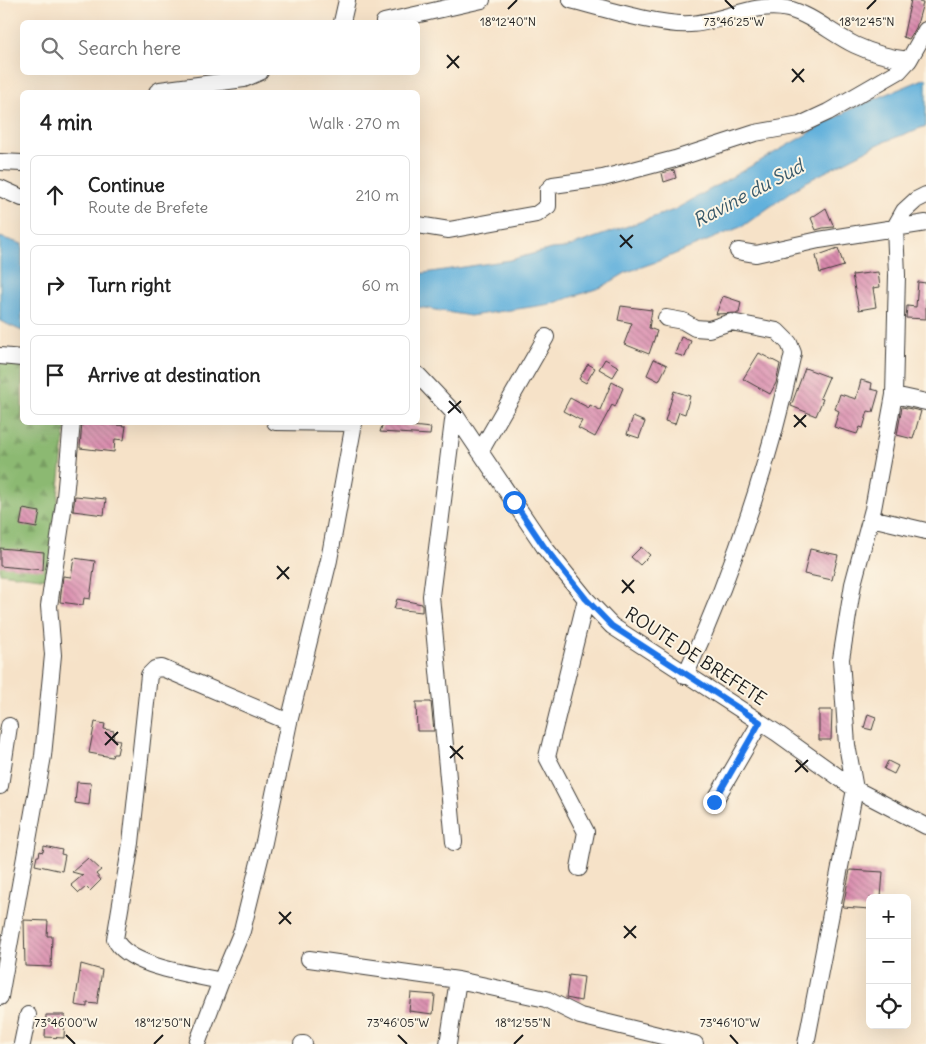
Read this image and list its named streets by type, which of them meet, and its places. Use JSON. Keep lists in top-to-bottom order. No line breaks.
{"streets":{"street":["ROUTE DE BREFETE"]},"water":["Ravine du Sud"],"page":{"search":"Search here","heading":["4 min","Walk · 270 m"],"list":[["Continue","Route de Brefete","210 m"],["Turn right","60 m"],"Arrive at destination"],"map_buttons":["+","−"]},"coordinates":["18°12'40\"N","18°12'45\"N","73°46'25\"W","73°46'00\"W","73°46'05\"W","73°46'10\"W","18°12'50\"N","18°12'55\"N"]}
